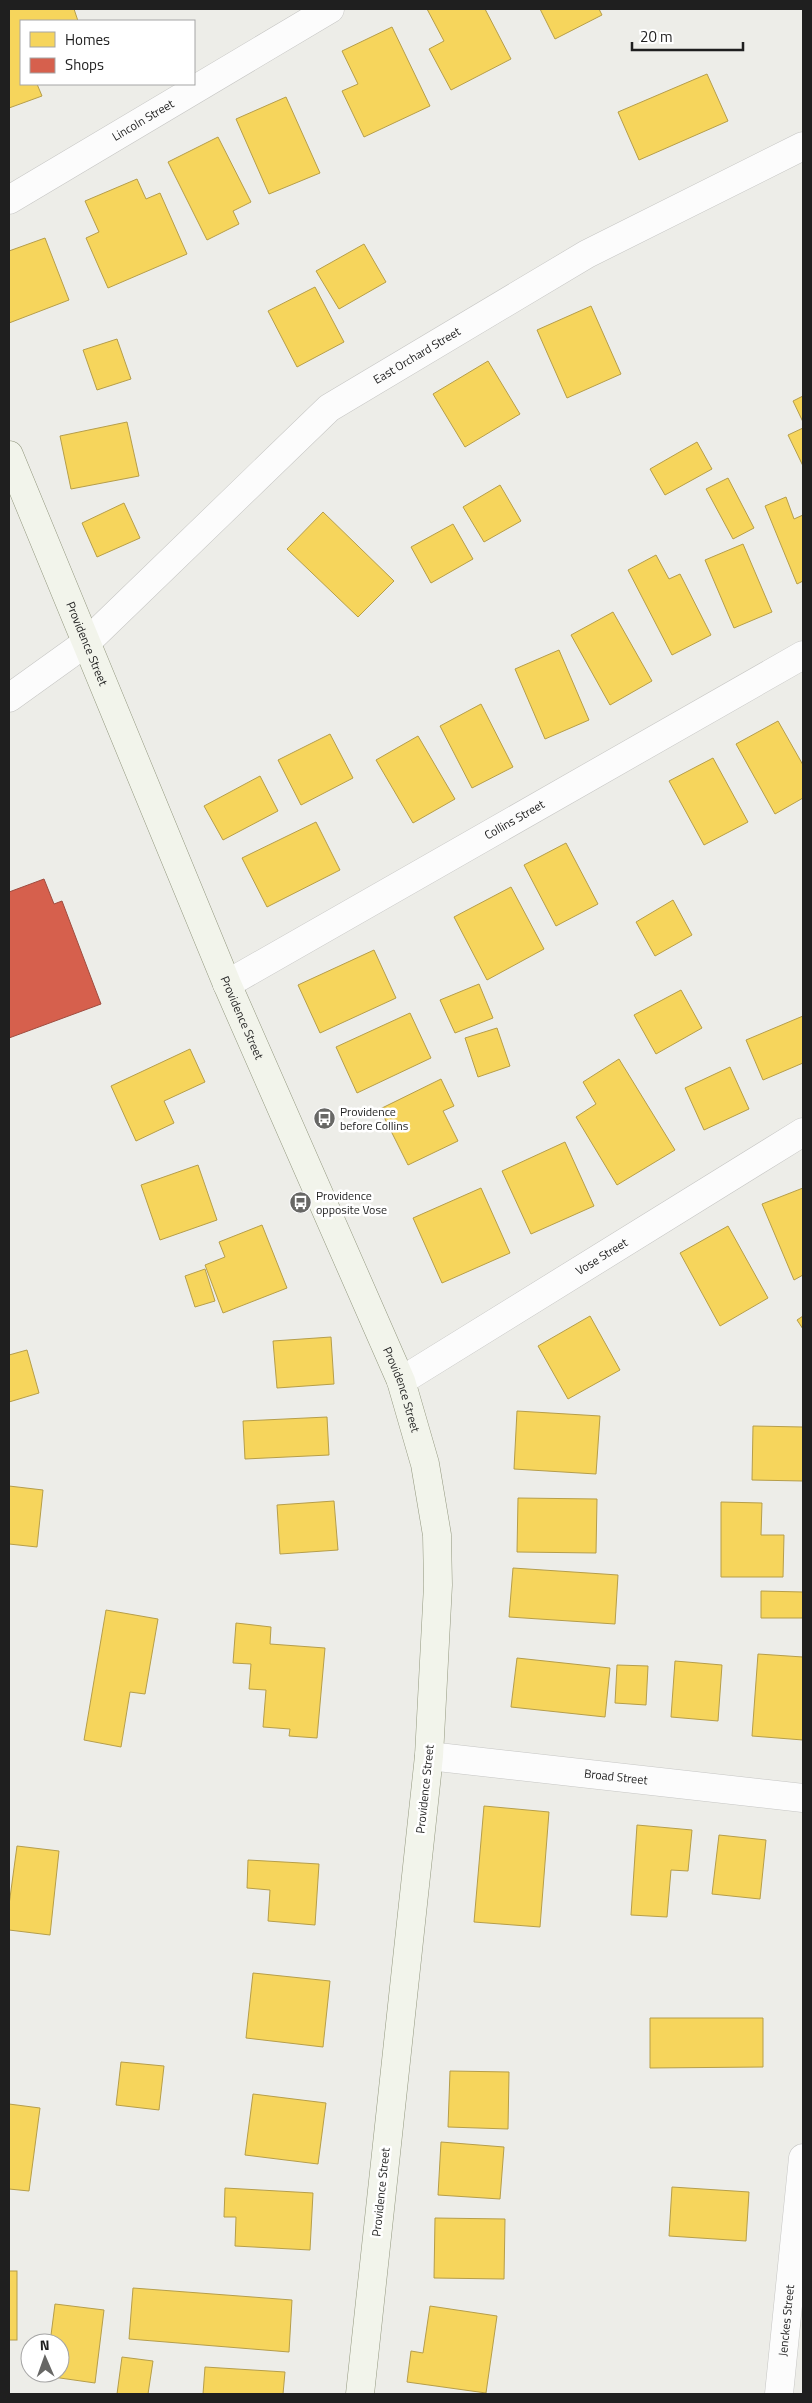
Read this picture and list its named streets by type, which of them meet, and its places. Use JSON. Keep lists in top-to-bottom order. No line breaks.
{"streets":{"main road":["Providence Street"],"street":["Lincoln Street","East Orchard Street","Collins Street","Vose Street","Broad Street","Jenckes Street"]},"crossings":[["East Orchard Street","Providence Street"],["Providence Street","Collins Street"],["Providence Street","Vose Street"],["Providence Street","Broad Street"]],"places":{"bus stop":["Providence before Collins","Providence opposite Vose"]},"legend":["Homes","Shops"],"scale_bar":"20 m","north":"top"}
